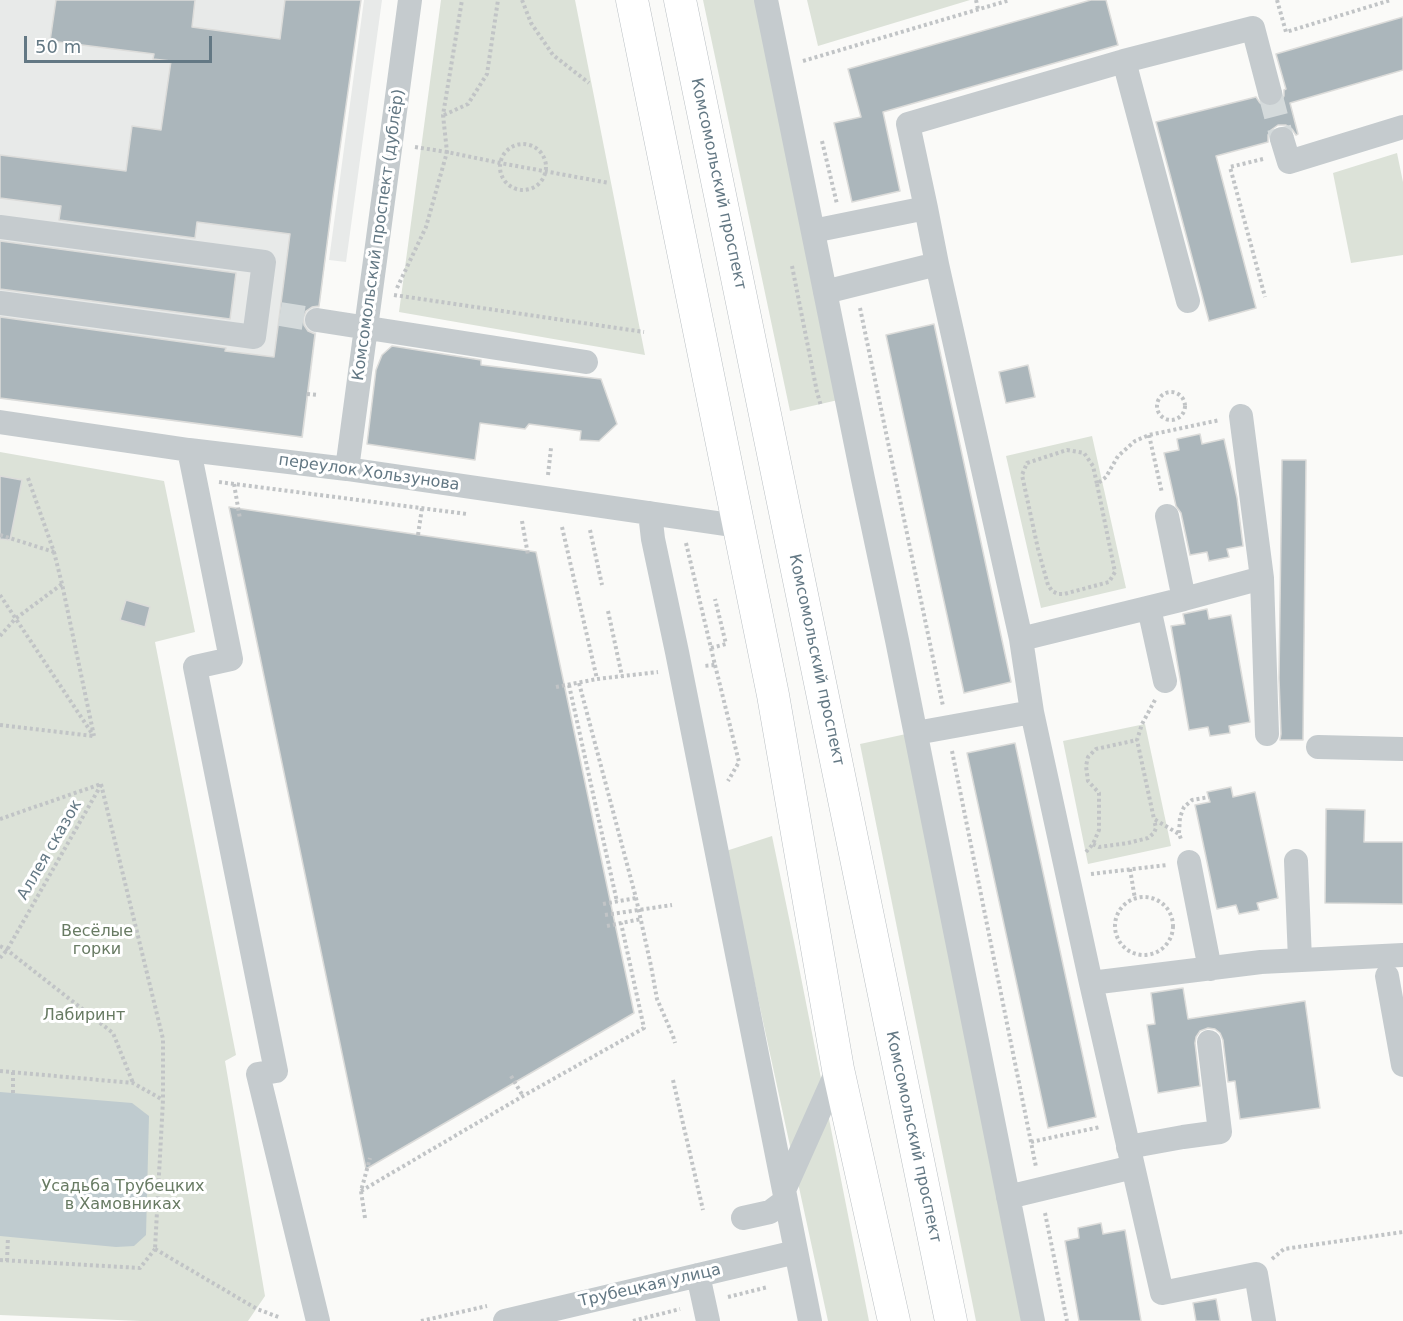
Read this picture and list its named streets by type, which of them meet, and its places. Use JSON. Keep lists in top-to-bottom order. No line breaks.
{"streets":{"main road":["Комсомольский проспект"],"street":["Комсомольский проспект (дублёр)","переулок Хользунова","Трубецкая улица"],"path":["Аллея сказок"]},"crossings":[["Комсомольский проспект (дублёр)","переулок Хользунова"]],"parks":["Весёлые горки","Лабиринт","Усадьба Трубецких в Хамовниках"],"scale_bar":"50 m"}
